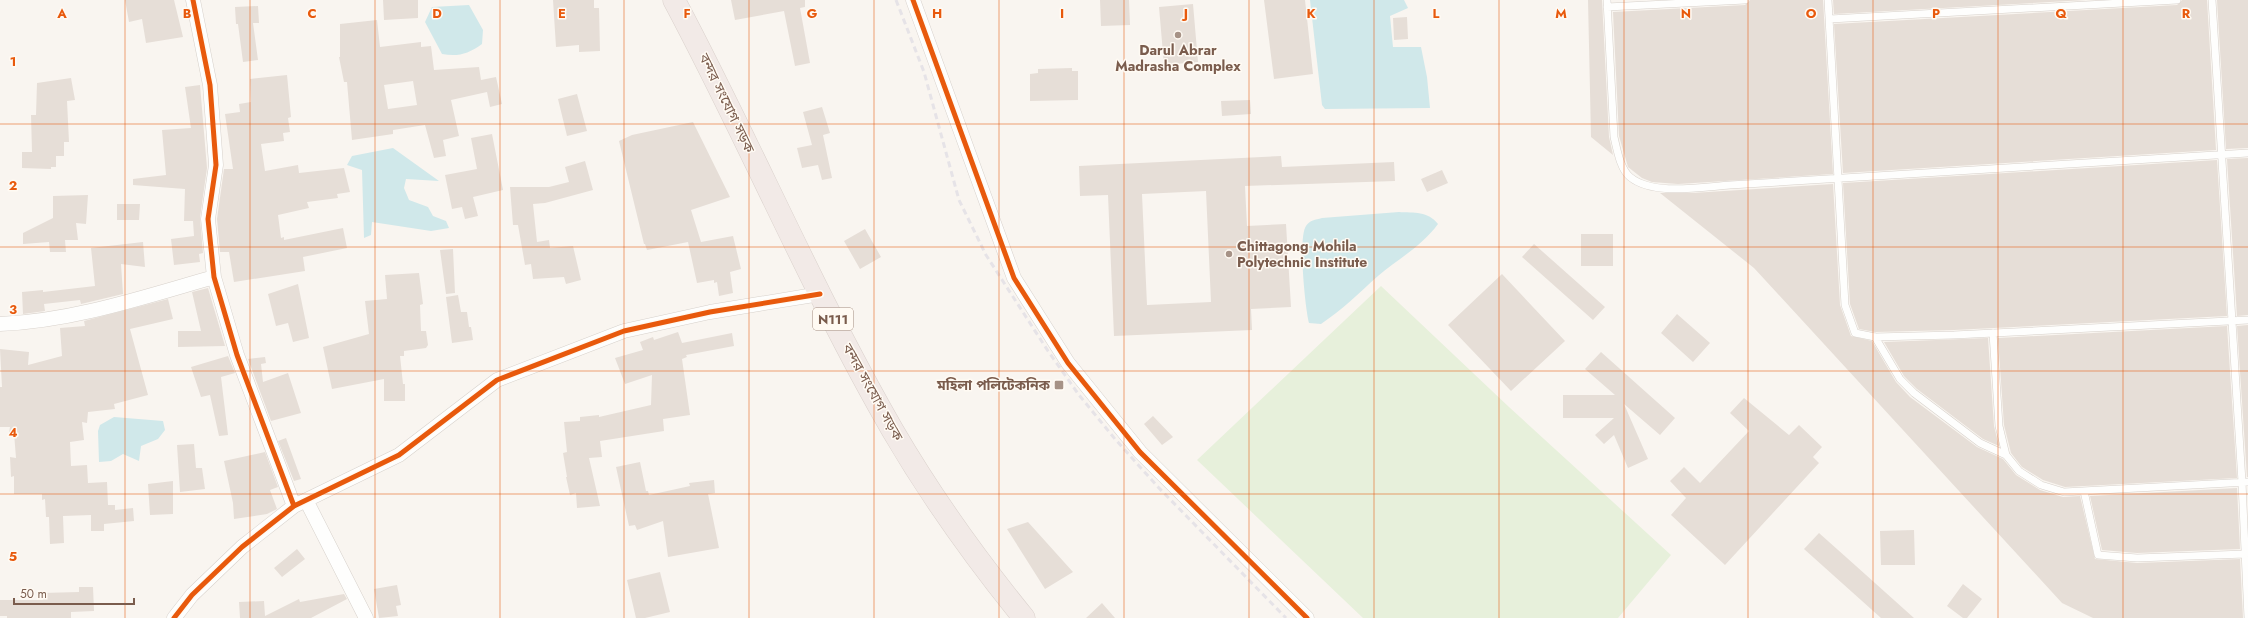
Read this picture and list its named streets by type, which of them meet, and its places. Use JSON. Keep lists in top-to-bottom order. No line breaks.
{"streets":{"highway":["বন্দর সংযোগ সড়ক","N111"]},"places":{"other":["Darul Abrar Madrasha Complex","Chittagong Mohila Polytechnic Institute"],"transit":["মহিলা পলিটেকনিক"]},"scale_bar":"50 m","grid":{"columns":["A","B","C","D","E","F","G","H","I","J","K","L","M","N","O","P","Q","R"],"rows":["1","2","3","4","5"]}}
